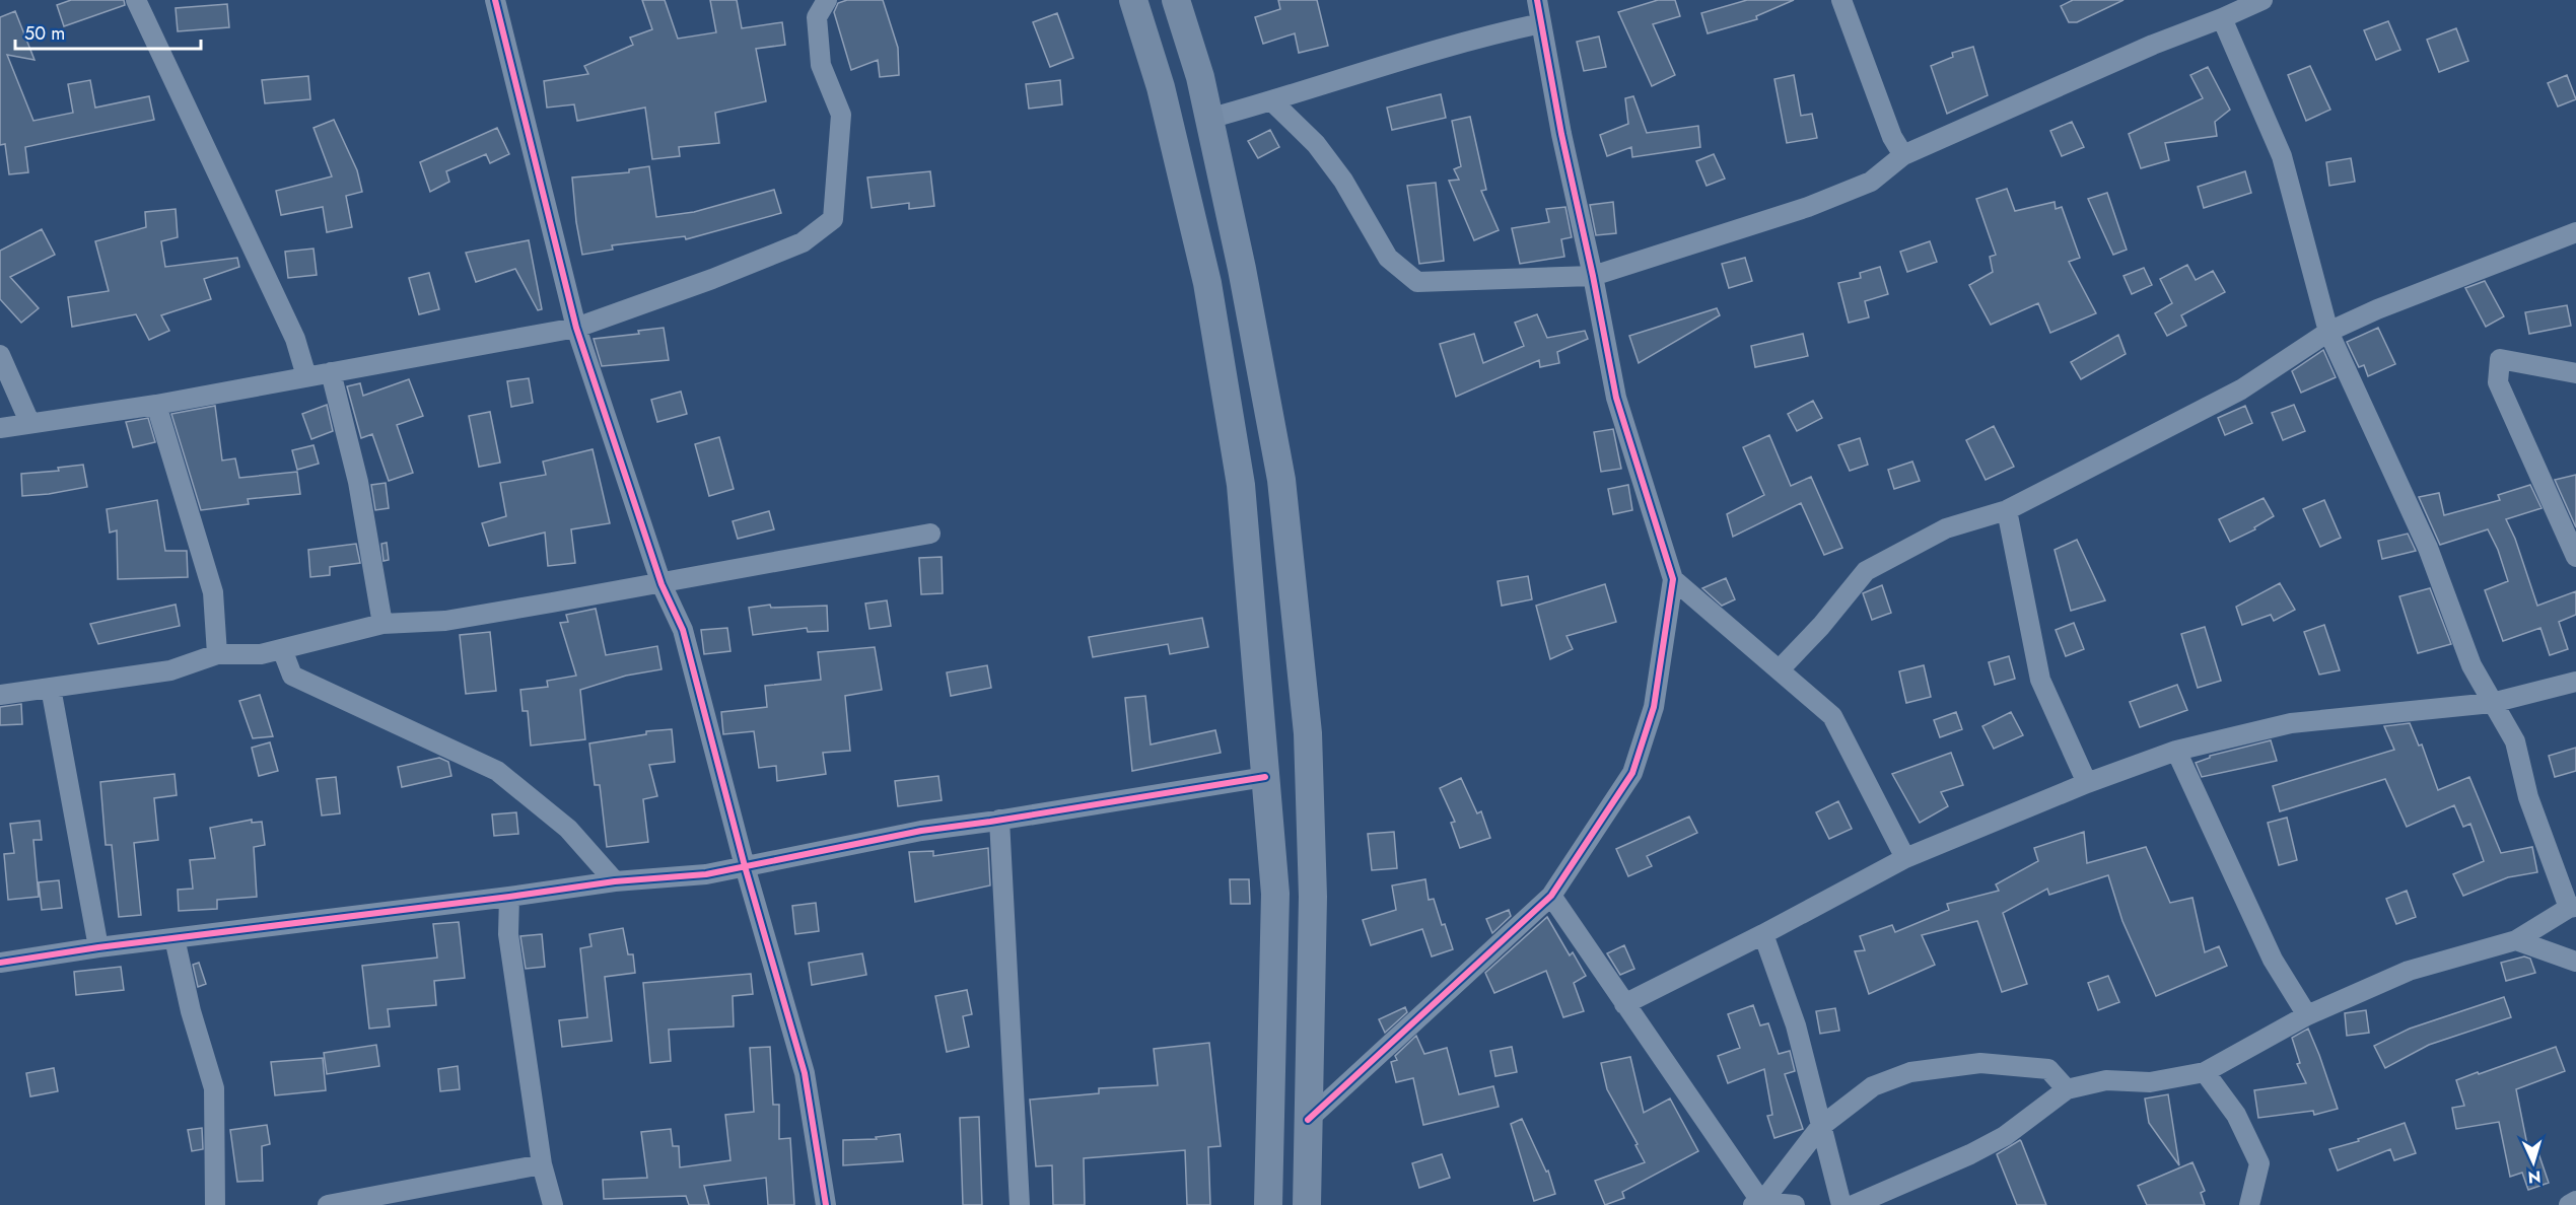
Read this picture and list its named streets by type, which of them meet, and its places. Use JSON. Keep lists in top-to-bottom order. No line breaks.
{"scale_bar":"50 m","north":"bottom"}
